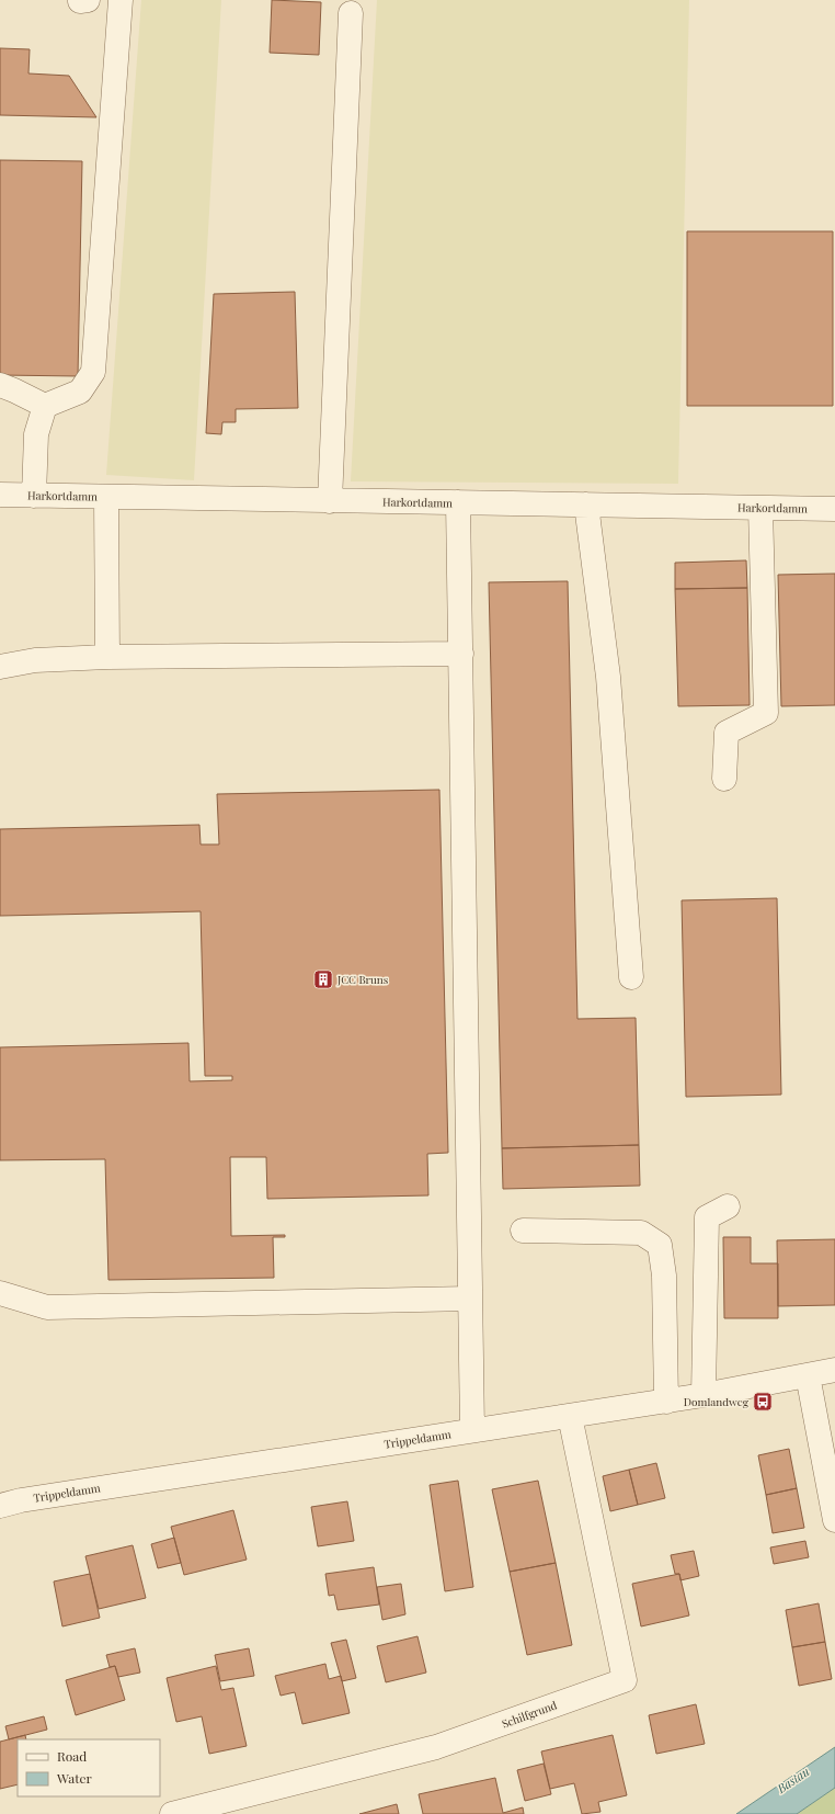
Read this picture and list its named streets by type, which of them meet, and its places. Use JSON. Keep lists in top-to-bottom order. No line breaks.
{"streets":{"street":["Harkortdamm","Trippeldamm","Schilfgrund"]},"crossings":[["Trippeldamm","Schilfgrund"]],"water":["Bastau"],"places":{"building":["JCC Bruns"],"bus stop":["Domlandweg"]},"legend":["Road","Water"]}
